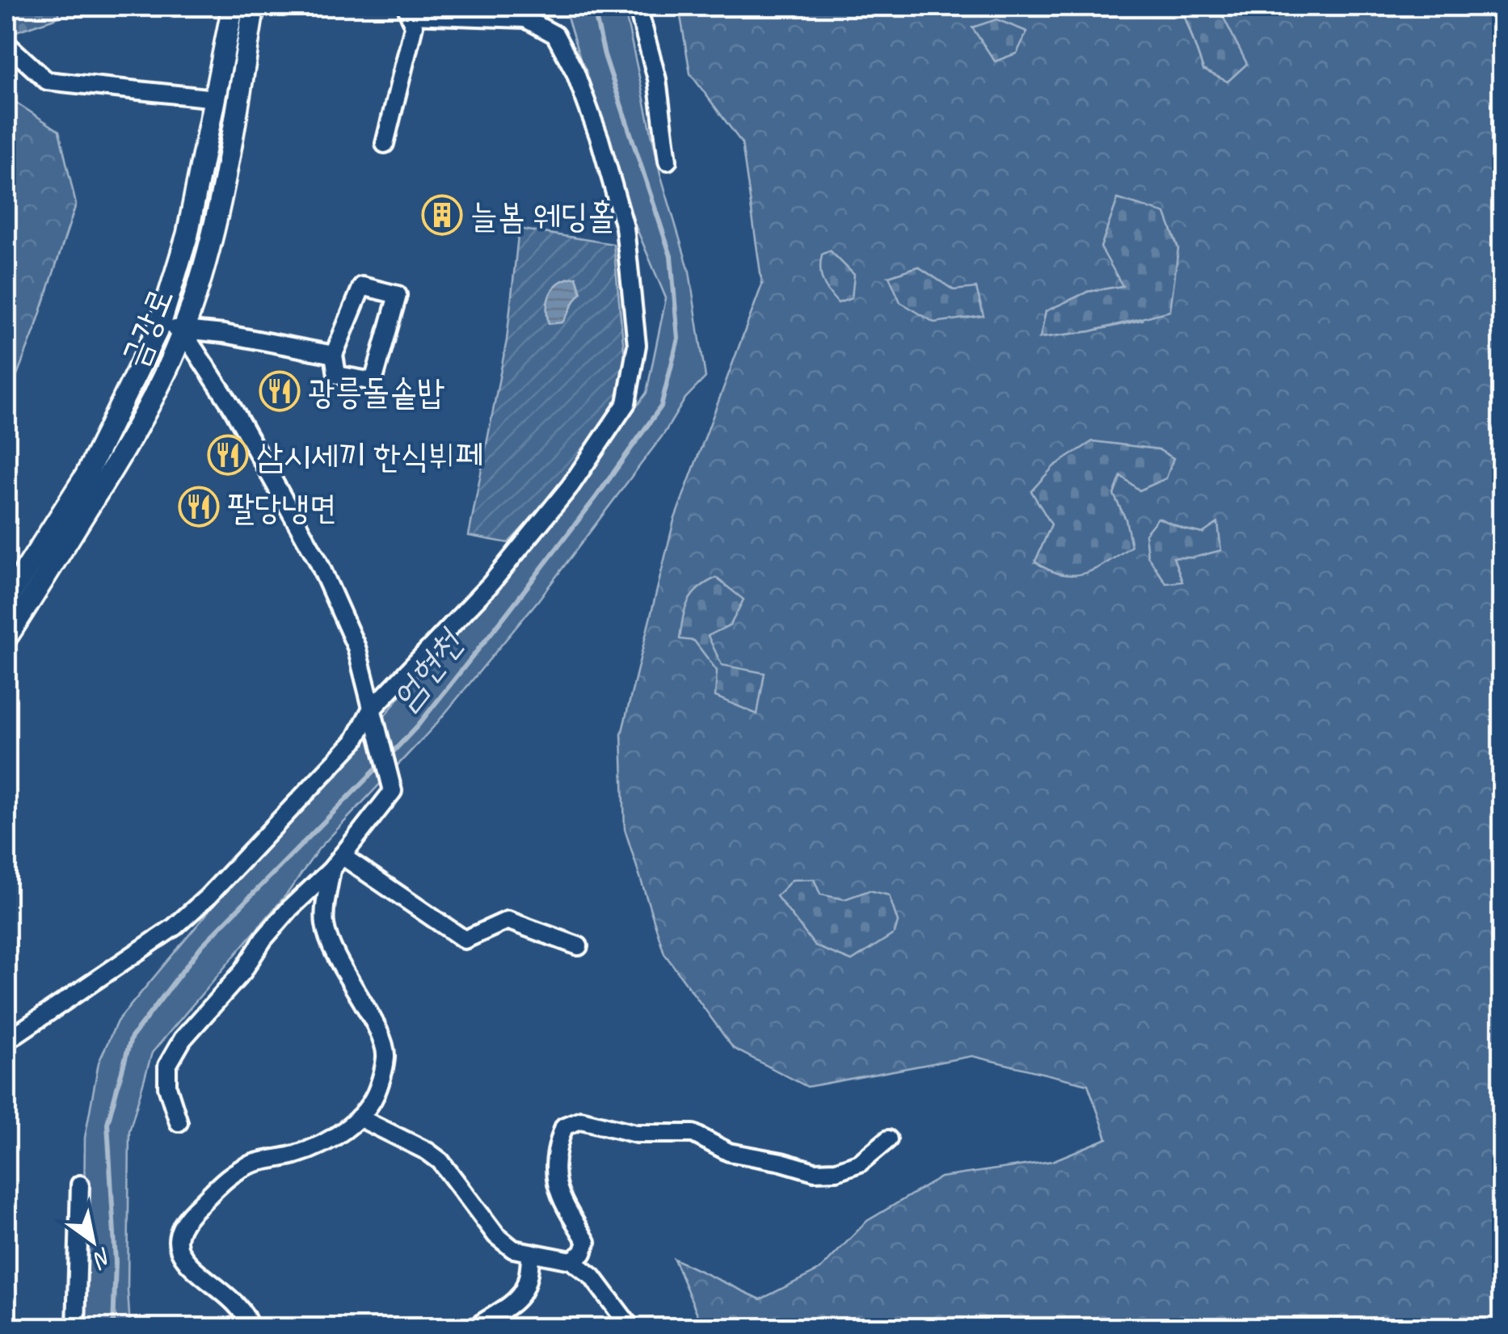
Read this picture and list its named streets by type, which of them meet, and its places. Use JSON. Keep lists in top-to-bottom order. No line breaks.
{"streets":{"main road":["금강로"]},"water":["엄현천"],"places":{"building":["늘봄 웨딩홀"],"restaurant":["광릉돌솥밥","삼시세끼 한식뷔페","팔당냉면"]},"north":"bottom right"}
